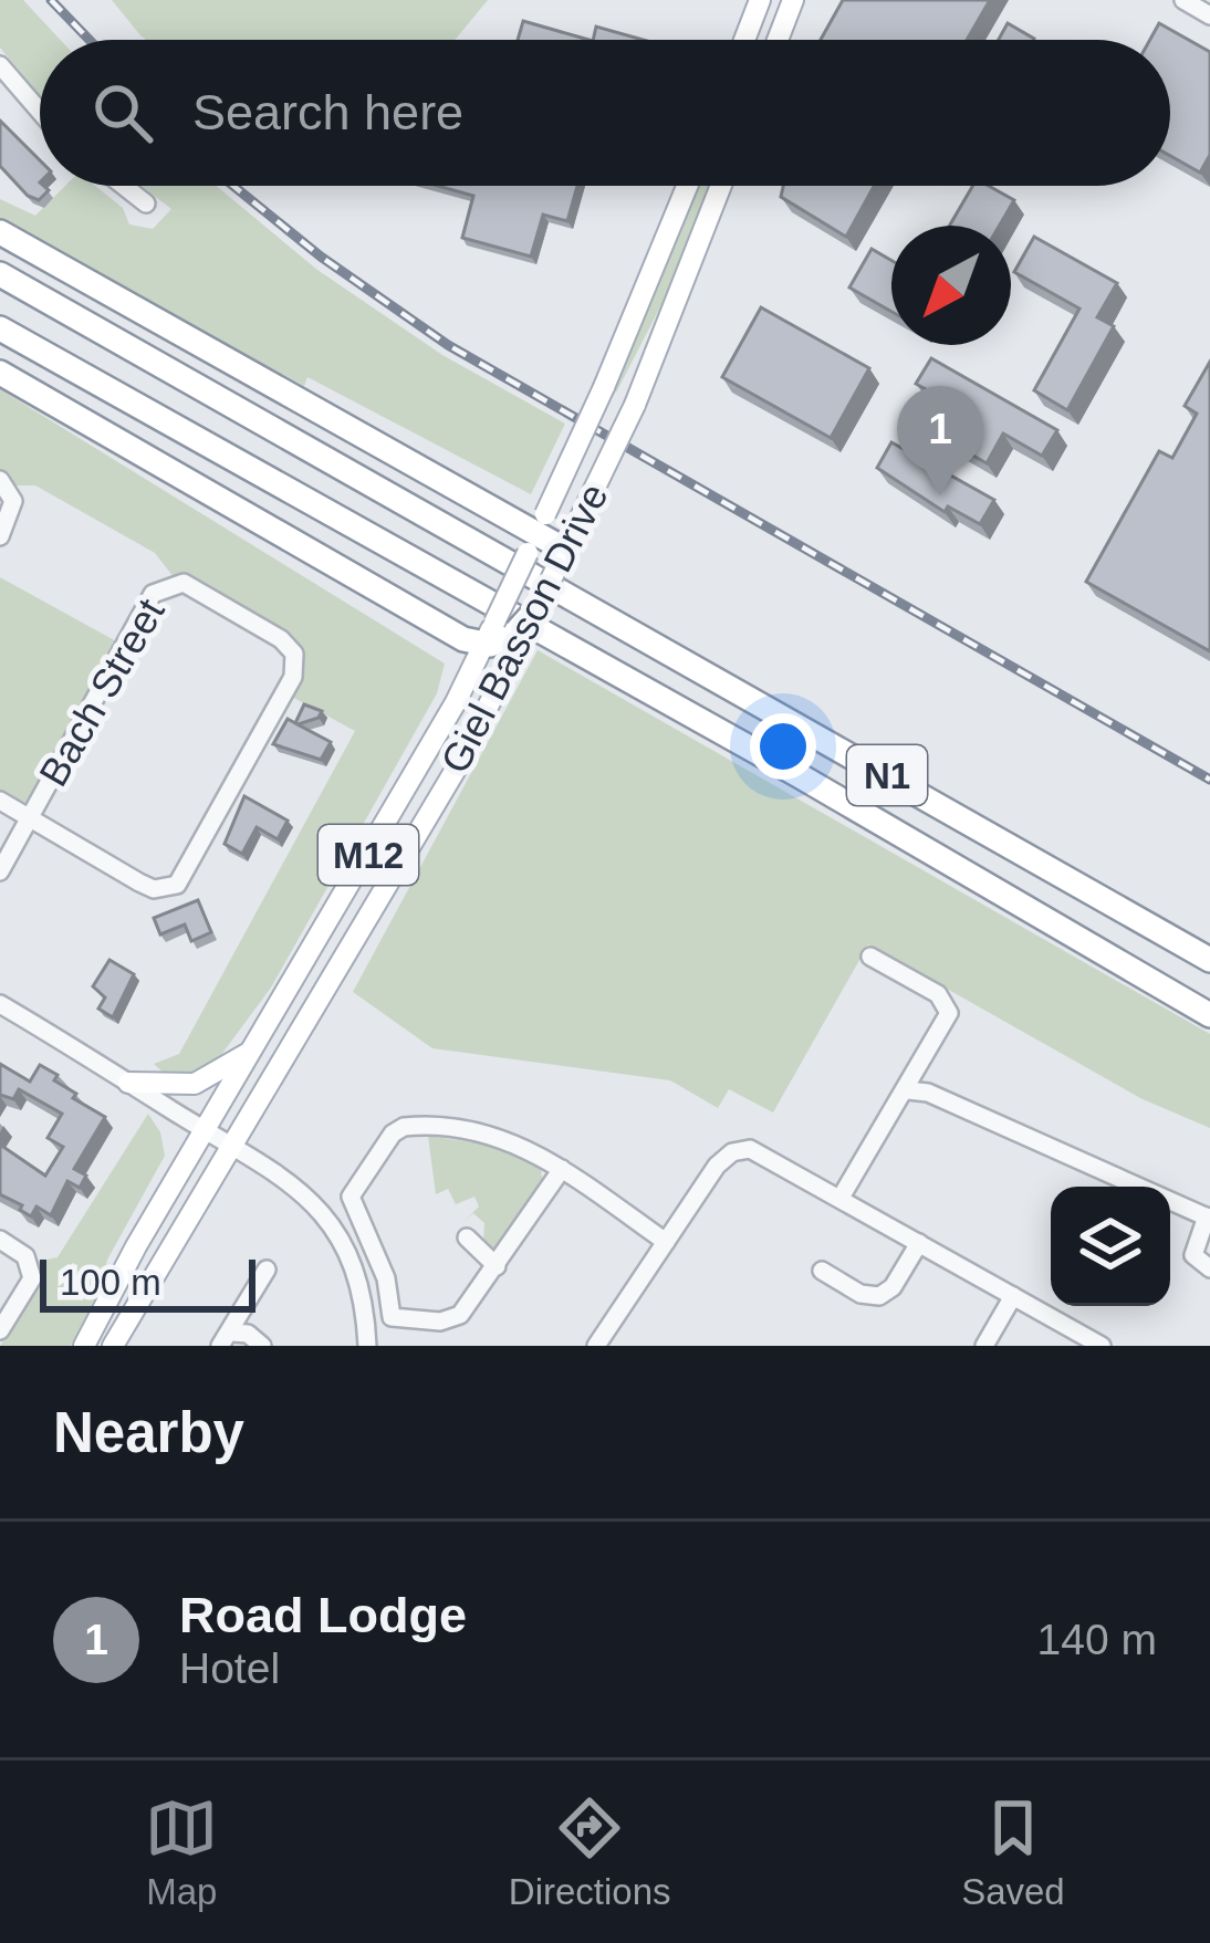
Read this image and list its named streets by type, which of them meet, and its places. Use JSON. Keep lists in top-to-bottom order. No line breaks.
{"streets":{"highway":["N1"],"main road":["Giel Basson Drive","M12"],"street":["Bach Street"]},"scale_bar":"100 m","north":"bottom left","page":{"search":"Search here","pins":"1","scale":"100 m","heading":"Nearby","list":[{"mark":"1","name":"Road Lodge","note":"Hotel","value":"140 m"}],"nav":["Map","Directions","Saved"]}}
